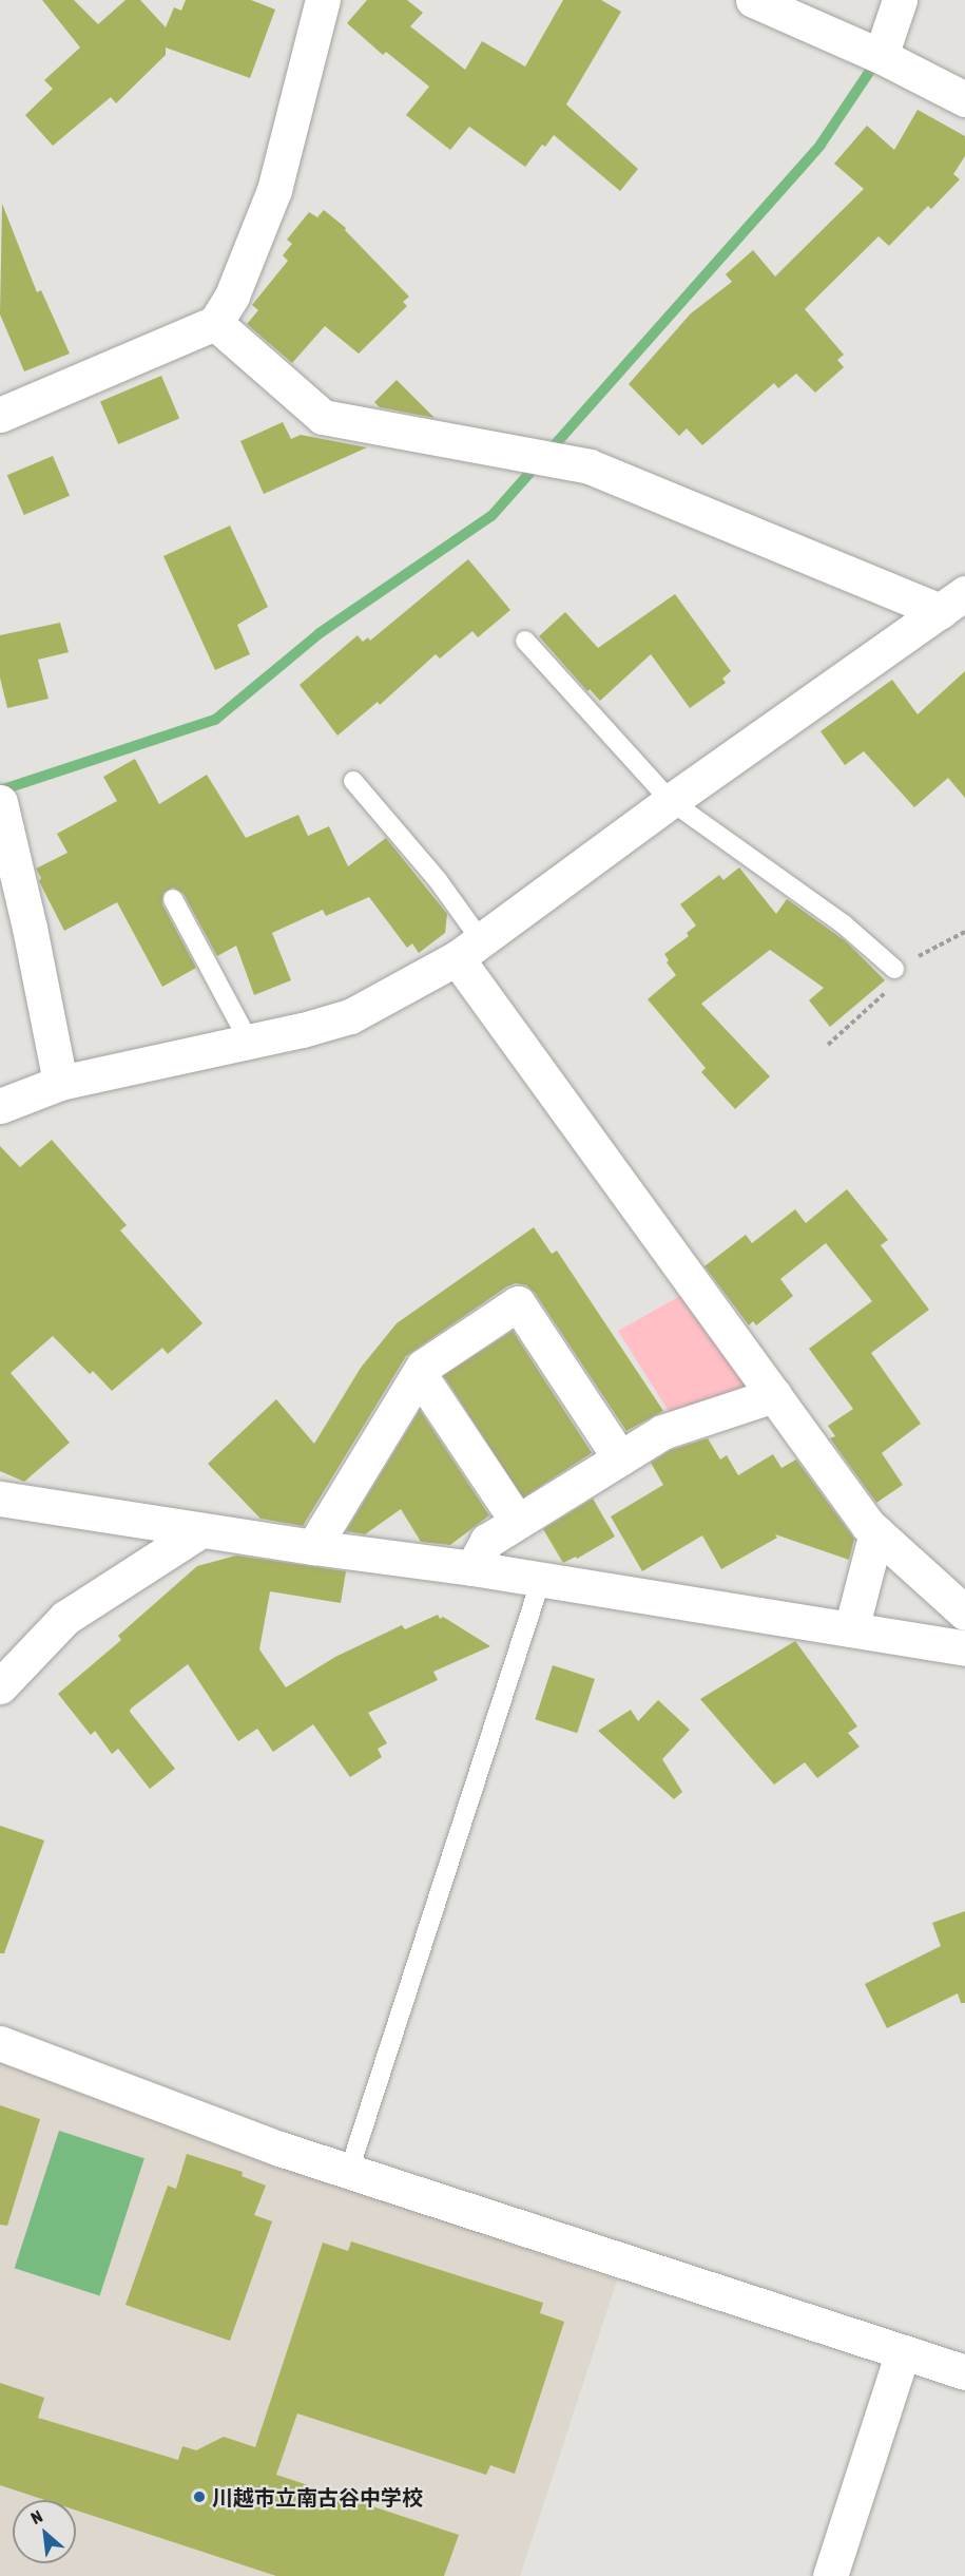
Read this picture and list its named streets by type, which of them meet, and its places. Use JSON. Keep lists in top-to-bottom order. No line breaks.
{"places":["川越市立南古谷中学校"],"north":"top left"}
